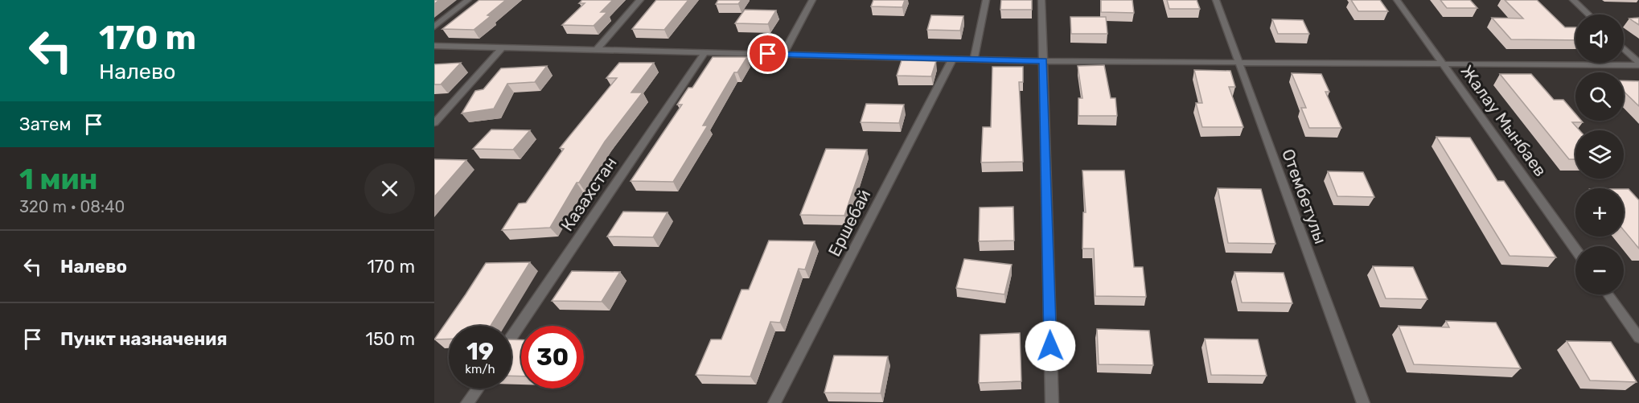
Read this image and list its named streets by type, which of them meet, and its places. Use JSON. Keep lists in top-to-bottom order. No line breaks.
{"streets":{"street":["Жалау Мынбаев","Казахстан","Отембетулы","Ершебай"]},"page":{"turn":["170 m","Налево"],"map_buttons":["+","−"],"then":"Затем","heading":["1 мин","320 m · 08:40"],"list":[{"name":"Налево","value":"170 m"},{"name":"Пункт назначения","value":"150 m"}],"speed":"19 km/h","limit":"30"}}
